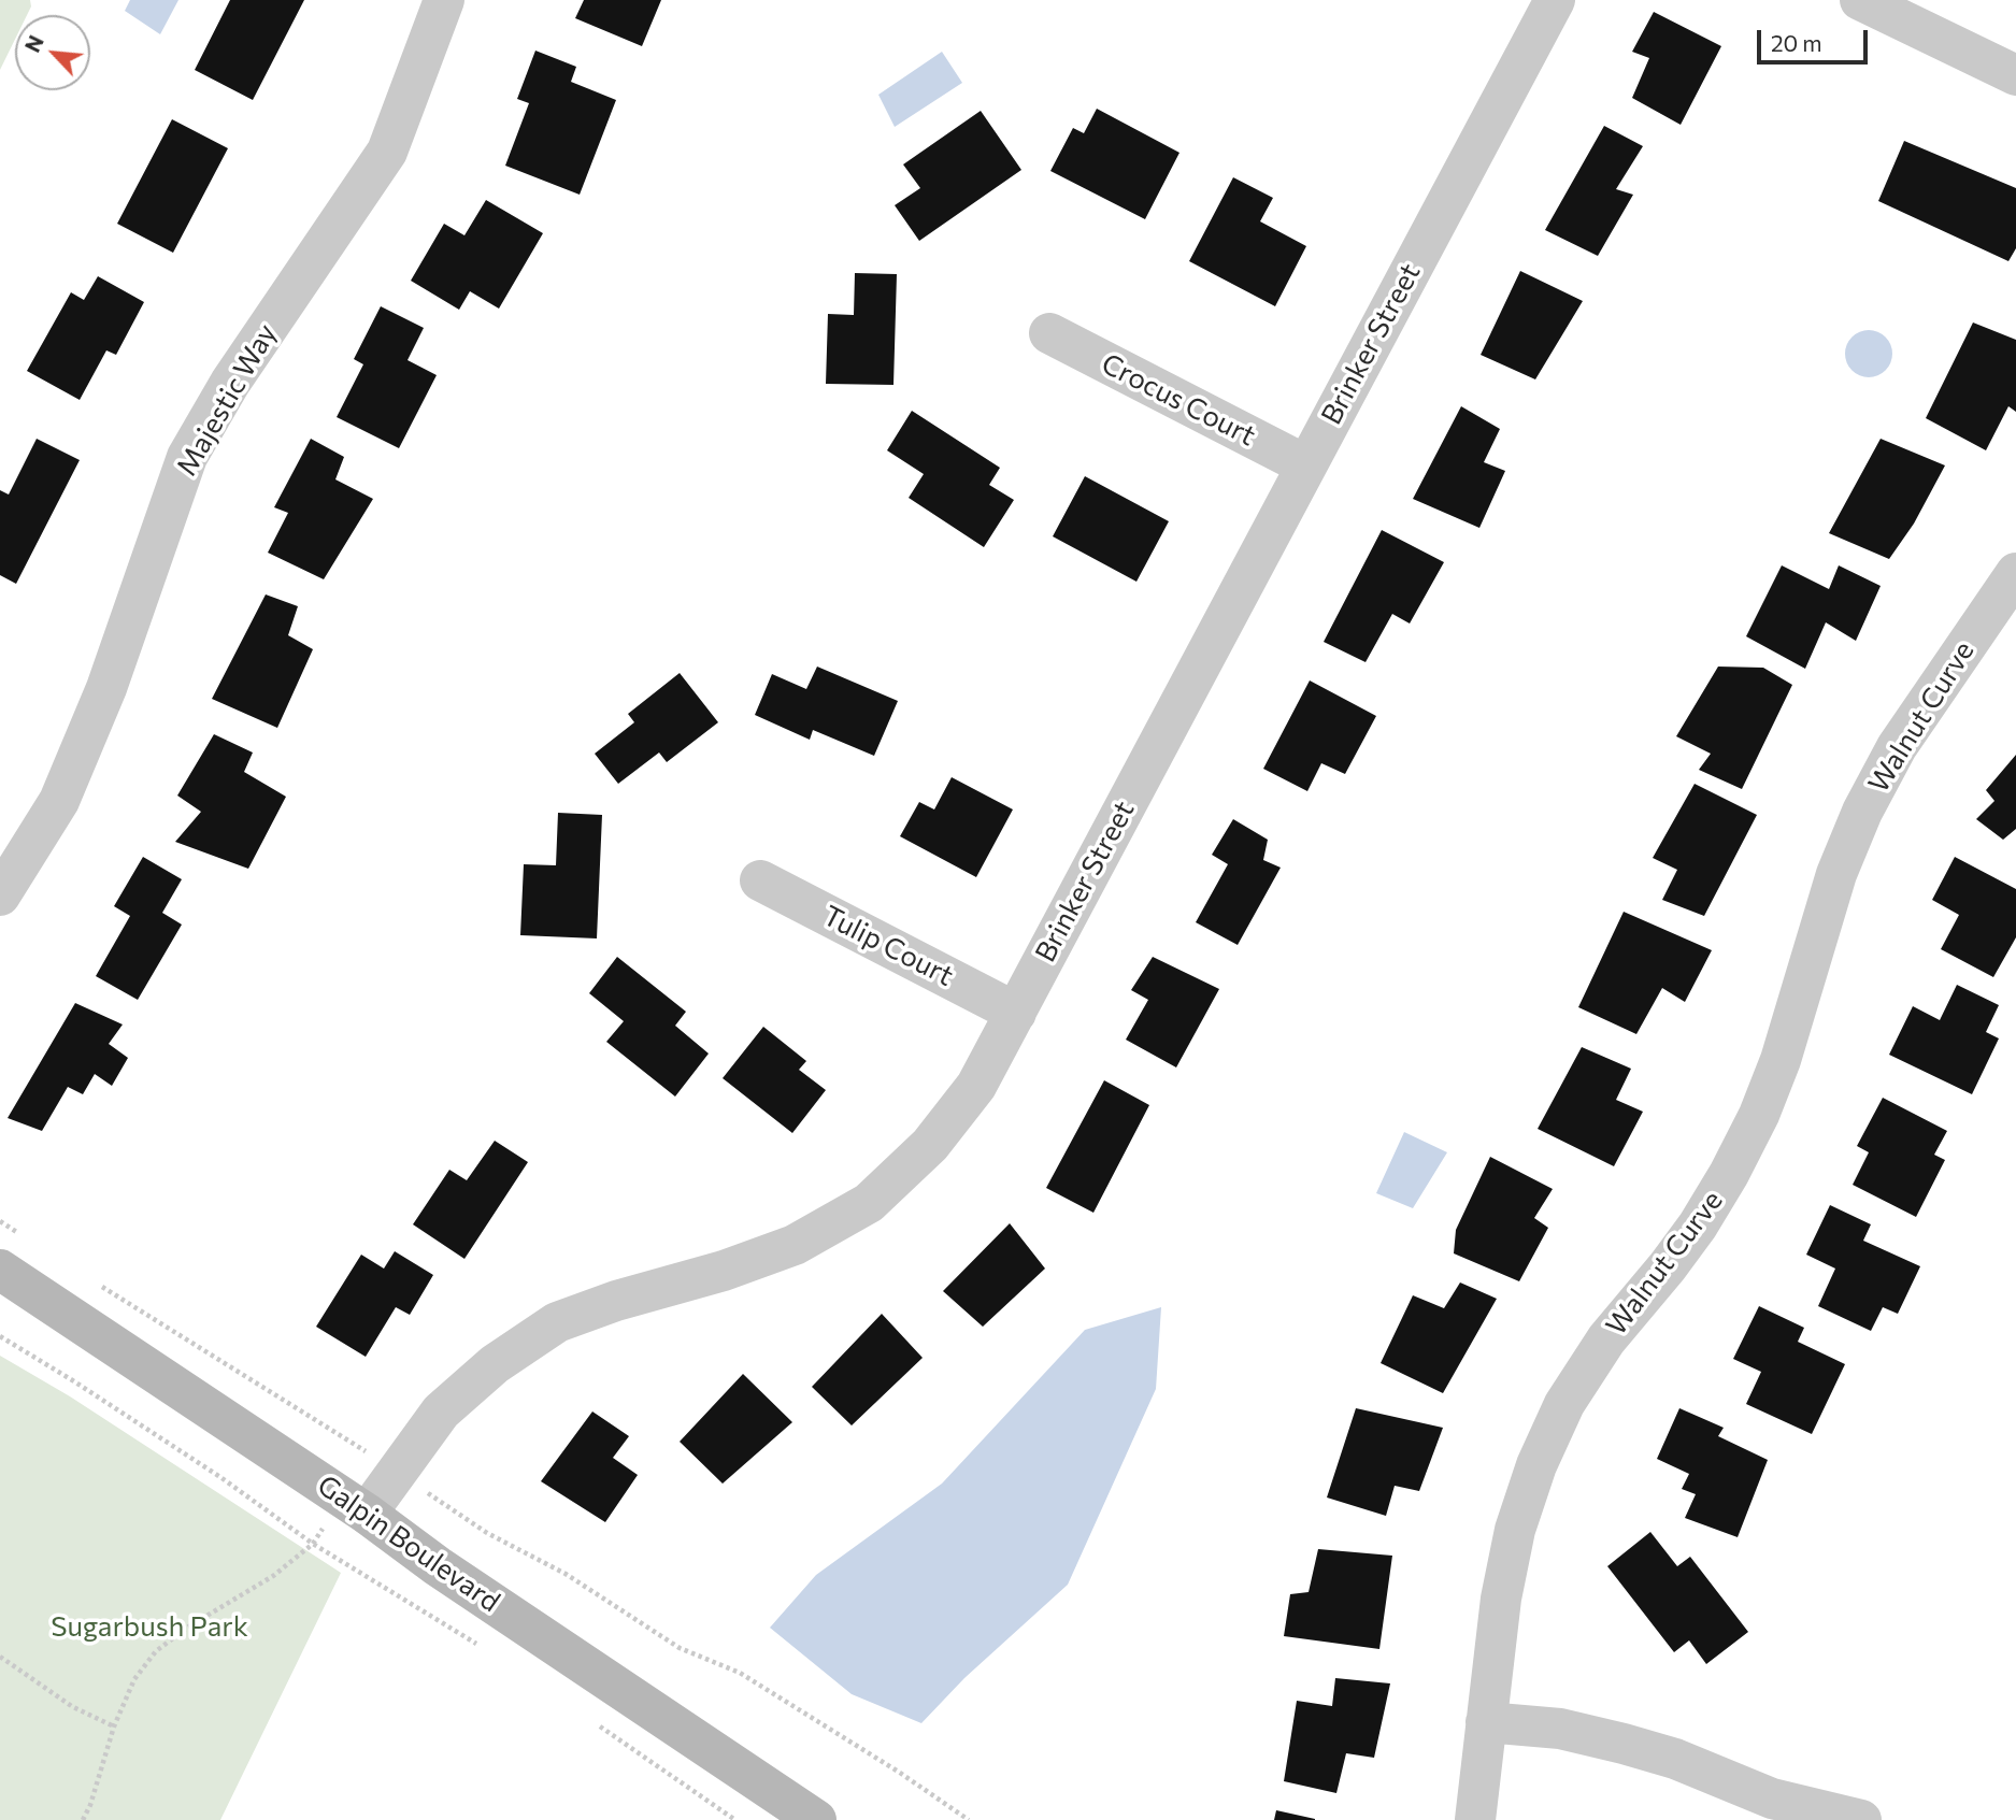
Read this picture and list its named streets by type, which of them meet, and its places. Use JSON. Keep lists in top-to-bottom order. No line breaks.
{"streets":{"street":["Brinker Street","Majestic Way","Crocus Court","Walnut Curve","Tulip Court","Galpin Boulevard"]},"crossings":[["Brinker Street","Crocus Court"],["Brinker Street","Tulip Court"],["Brinker Street","Galpin Boulevard"]],"parks":["Sugarbush Park"],"scale_bar":"20 m","north":"top left"}
